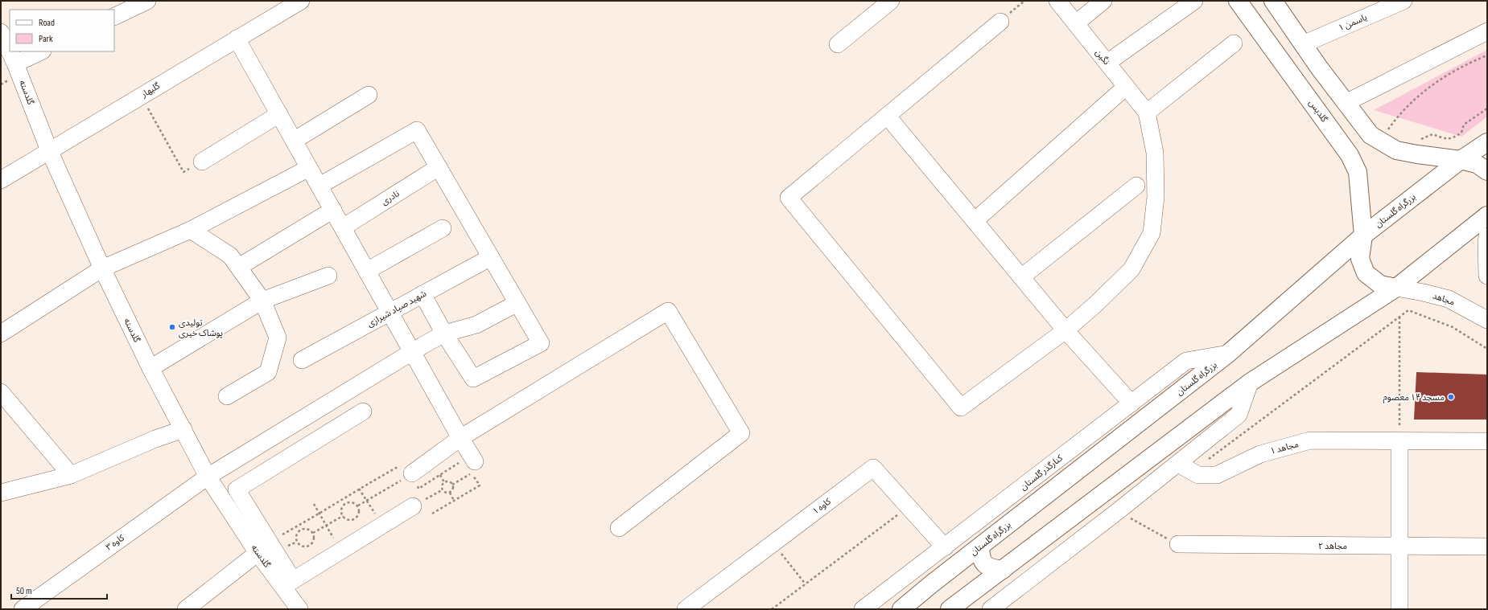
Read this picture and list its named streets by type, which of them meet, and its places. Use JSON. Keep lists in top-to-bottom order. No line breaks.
{"streets":{"main road":["گلدیس","بزرگراه گلستان"],"street":["یاسمن ۱","نگین","گلبهار","گلدسته","نادری","مجاهد","شهید صیاد شیرازی","۱ مجاهد","کنارگذر گلستان","کاوه ۱","کاوه ۳","مجاهد ۲"]},"crossings":[["گلبهار","گلدسته"],["گلدسته","کاوه ۳"],["گلدیس","بزرگراه گلستان"],["گلدیس","مجاهد"],["بزرگراه گلستان","کنارگذر گلستان"],["کنارگذر گلستان","کاوه ۱"]],"places":["تولیدی پوشاک خیری","مسجد ۱۴ معصوم"],"legend":["Road","Park"],"scale_bar":"50 m"}
